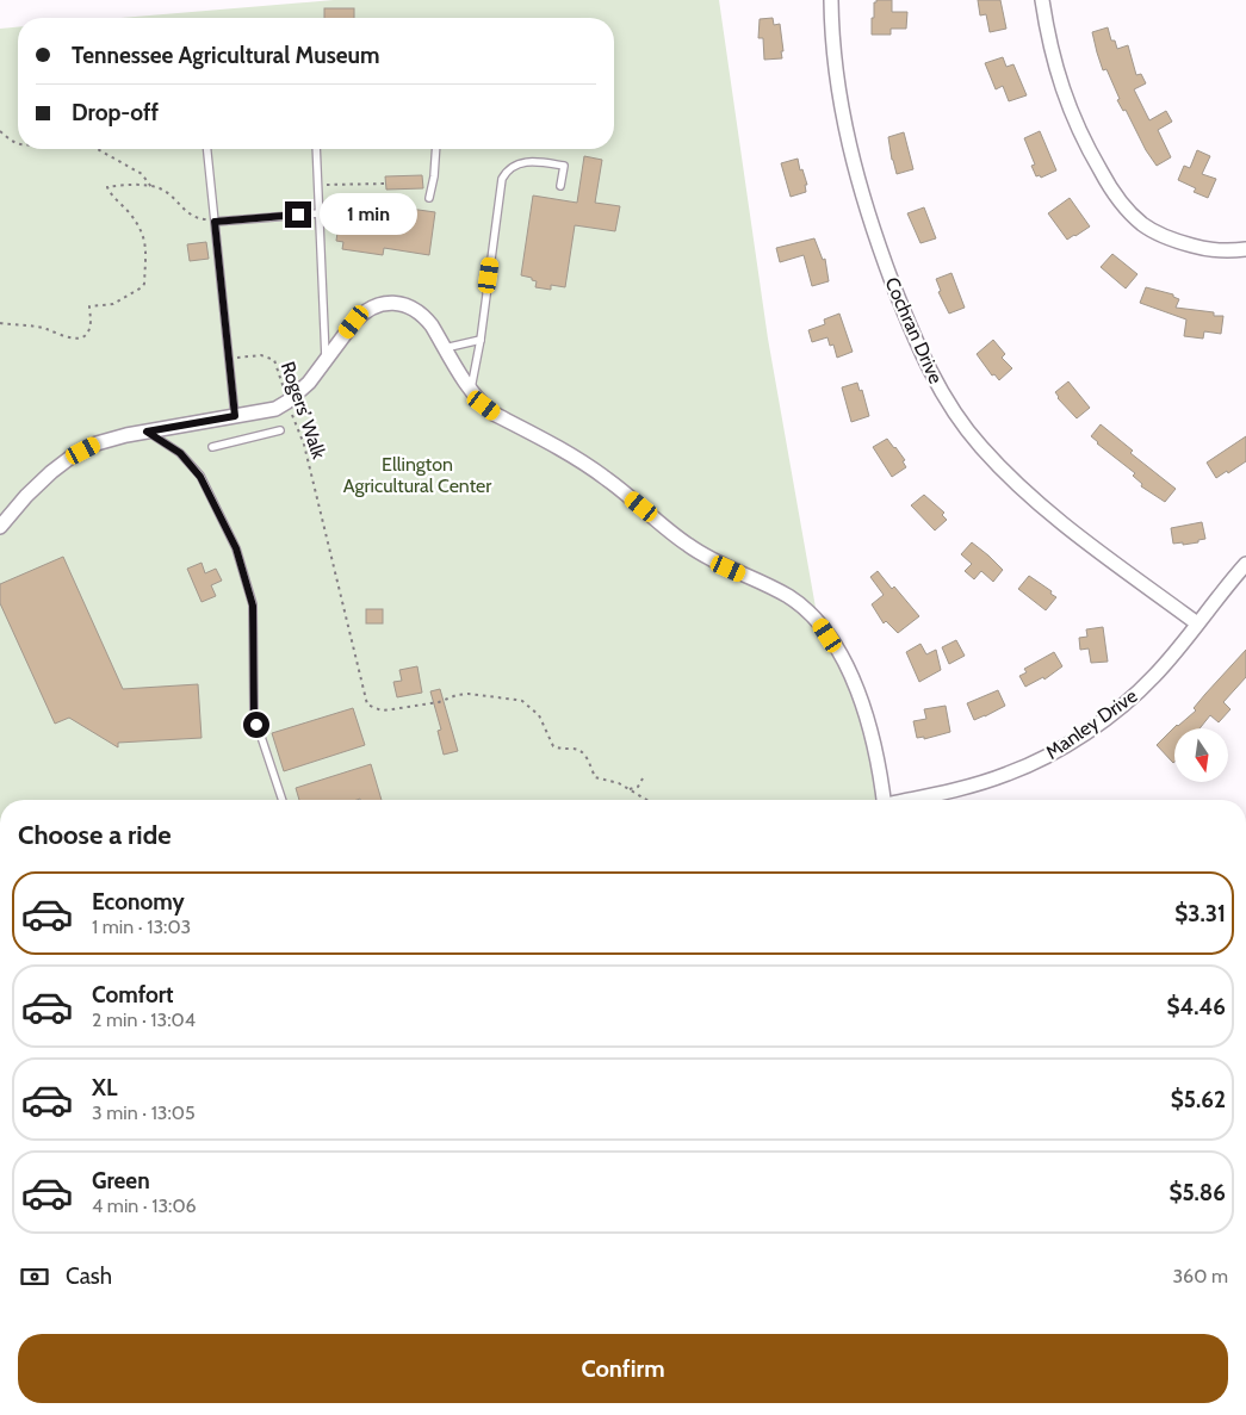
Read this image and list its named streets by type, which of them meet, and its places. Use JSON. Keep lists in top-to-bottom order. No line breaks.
{"streets":{"street":["Cochran Drive","Manley Drive"],"path":["Rogers’ Walk"]},"crossings":[["Cochran Drive","Manley Drive"]],"parks":["Ellington Agricultural Center"],"north":"bottom","page":{"banner":["Tennessee Agricultural Museum","Drop-off"],"bubble":"1 min","heading":"Choose a ride","list":[{"name":"Economy","note":"1 min · 13:03","value":"$3.31"},{"name":"Comfort","note":"2 min · 13:04","value":"$4.46"},{"name":"XL","note":"3 min · 13:05","value":"$5.62"},{"name":"Green","note":"4 min · 13:06","value":"$5.86"}],"pay":["Cash","360 m"],"buttons":"Confirm"}}
